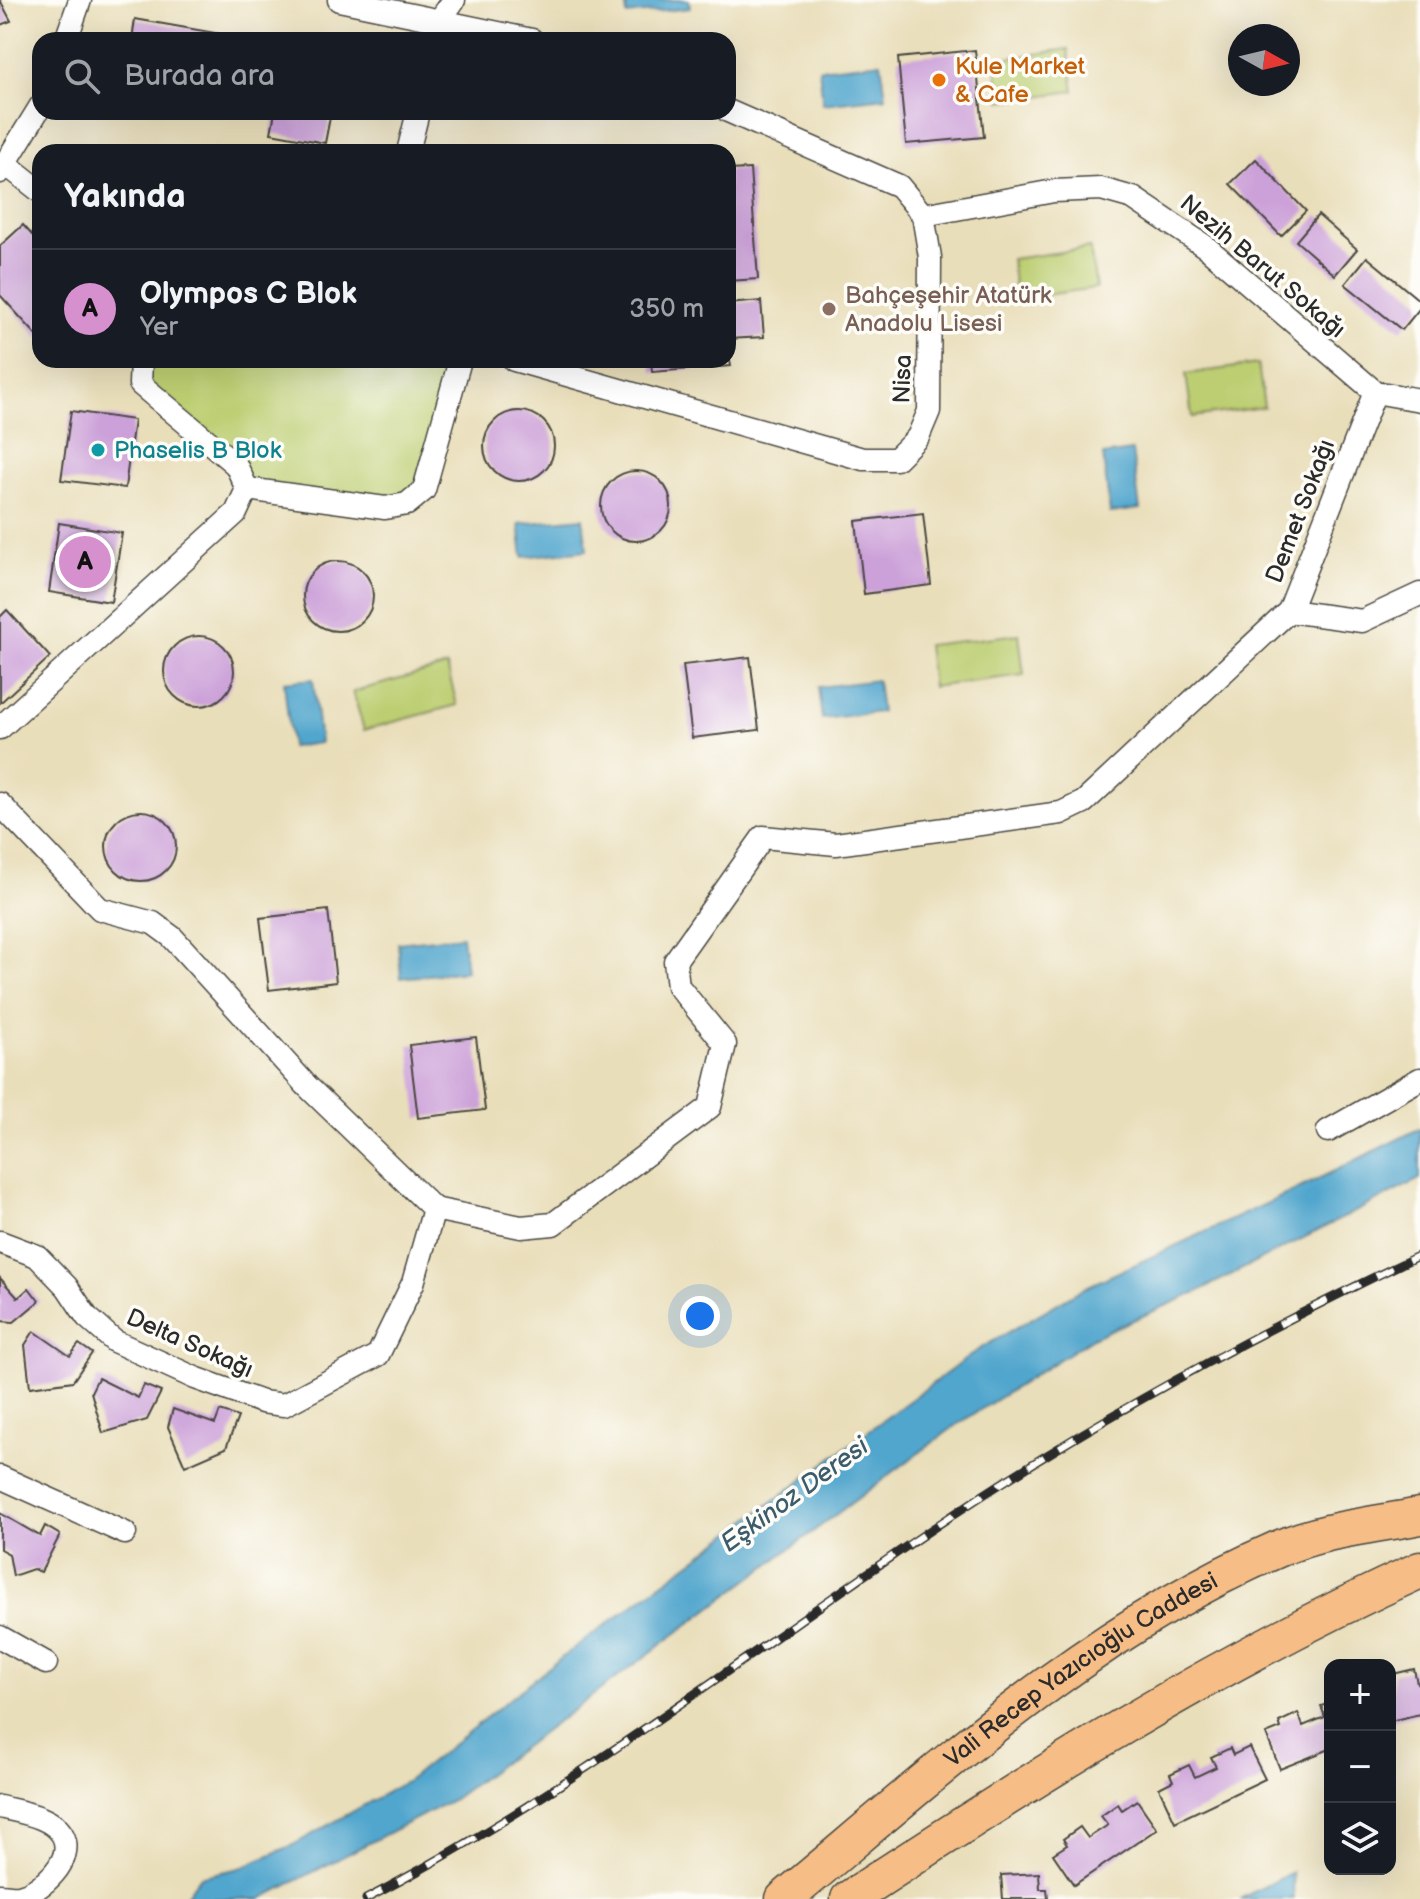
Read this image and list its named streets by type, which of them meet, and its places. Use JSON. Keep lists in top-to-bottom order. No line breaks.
{"streets":{"main road":["Vali Recep Yazıcıoğlu Caddesi"],"street":["Nezih Barut Sokağı","Nisa","Demet Sokağı","Delta Sokağı"]},"crossings":[["Nezih Barut Sokağı","Nisa"],["Nezih Barut Sokağı","Demet Sokağı"]],"water":["Eşkinoz Deresi"],"places":["Kule Market & Cafe","Bahçeşehir Atatürk Anadolu Lisesi","Phaselis B Blok"],"north":"right","page":{"search":"Burada ara","heading":"Yakında","list":[{"mark":"A","name":"Olympos C Blok","note":"Yer","value":"350 m"}],"pins":"A","map_buttons":["+","−"]}}
